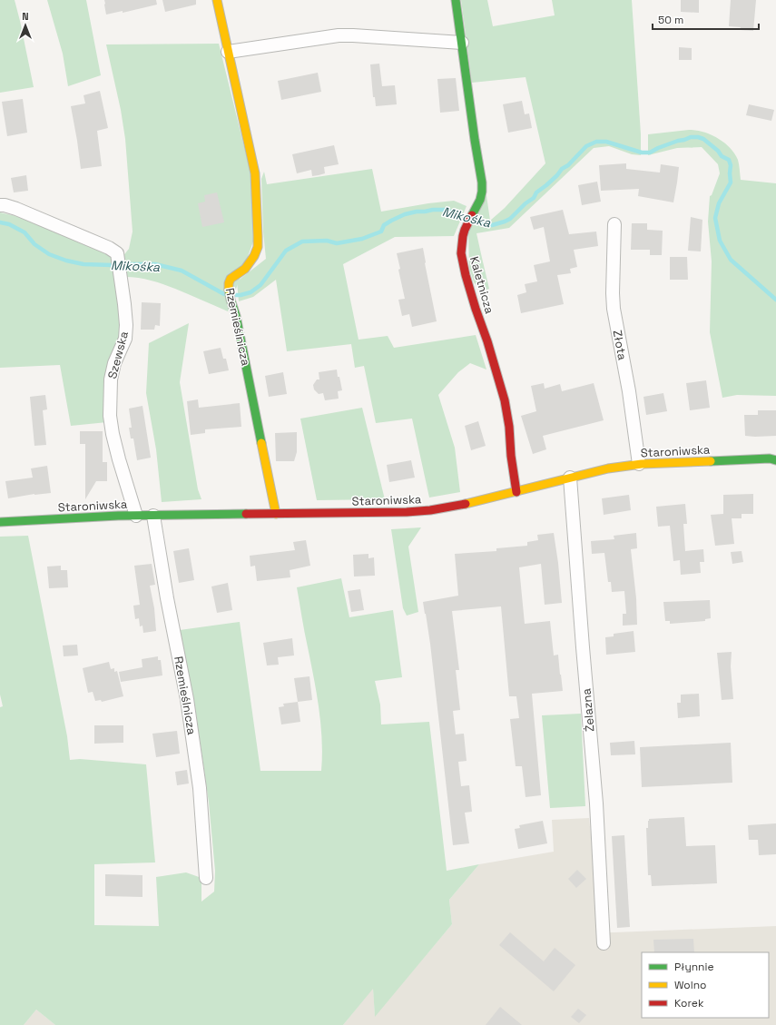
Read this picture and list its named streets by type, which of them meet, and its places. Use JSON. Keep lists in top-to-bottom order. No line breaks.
{"streets":{"street":["Kaletnicza","Rzemieślnicza","Złota","Szewska","Staroniwska","Żelazna"]},"crossings":[["Kaletnicza","Staroniwska"],["Rzemieślnicza","Staroniwska"],["Złota","Staroniwska"],["Szewska","Staroniwska"],["Staroniwska","Żelazna"]],"water":["Mikośka"],"legend":["Płynnie","Wolno","Korek"],"scale_bar":"50 m","north":"top"}
